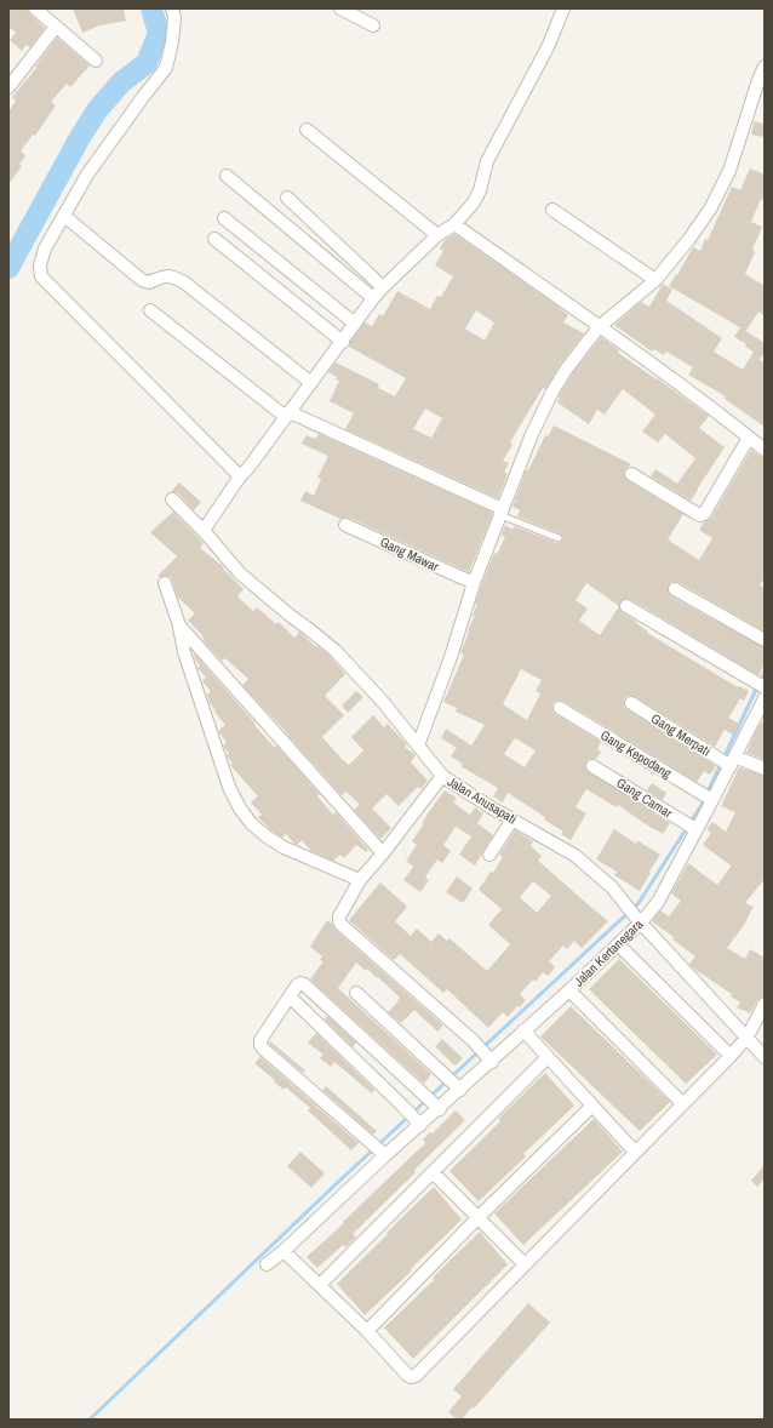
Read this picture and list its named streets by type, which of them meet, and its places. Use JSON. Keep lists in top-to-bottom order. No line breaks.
{"streets":{"street":["Gang Mawar","Gang Merpati","Gang Kepodang","Gang Camar","Jalan Anusapati","Jalan Kertanegara"]},"crossings":[["Gang Merpati","Jalan Kertanegara"],["Gang Kepodang","Jalan Kertanegara"],["Gang Camar","Jalan Kertanegara"],["Jalan Anusapati","Jalan Kertanegara"]]}
